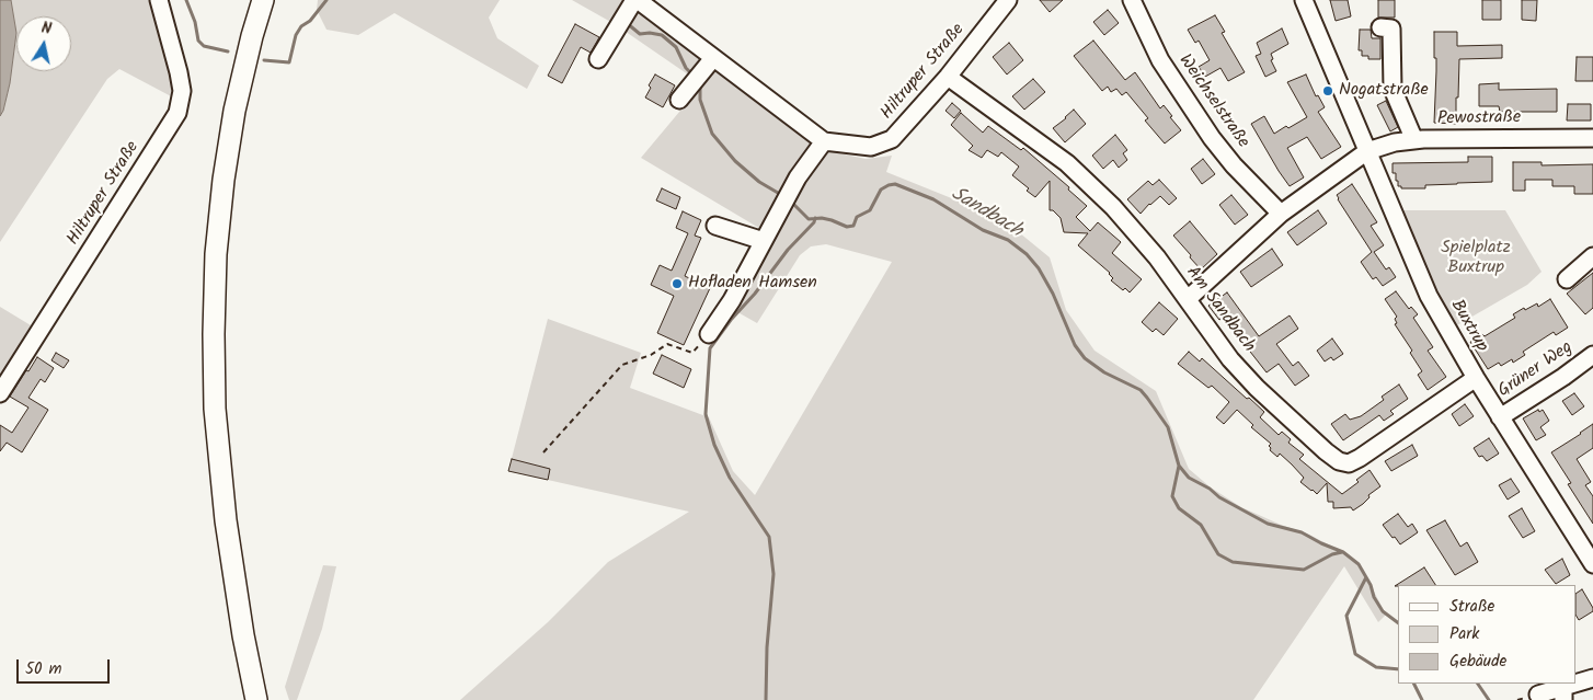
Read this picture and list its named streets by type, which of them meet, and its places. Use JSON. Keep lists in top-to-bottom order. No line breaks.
{"streets":{"street":["Hiltruper Straße","Weichselstraße","Pewostraße","Am Sandbach","Buxtrup","Grüner Weg"]},"crossings":[["Hiltruper Straße","Am Sandbach"],["Pewostraße","Buxtrup"],["Am Sandbach","Buxtrup"],["Buxtrup","Grüner Weg"]],"water":["Sandbach"],"parks":["Spielplatz Buxtrup"],"places":["Nogatstraße","Hofladen Hamsen"],"legend":["Straße","Park","Gebäude"],"scale_bar":"50 m","north":"top"}
